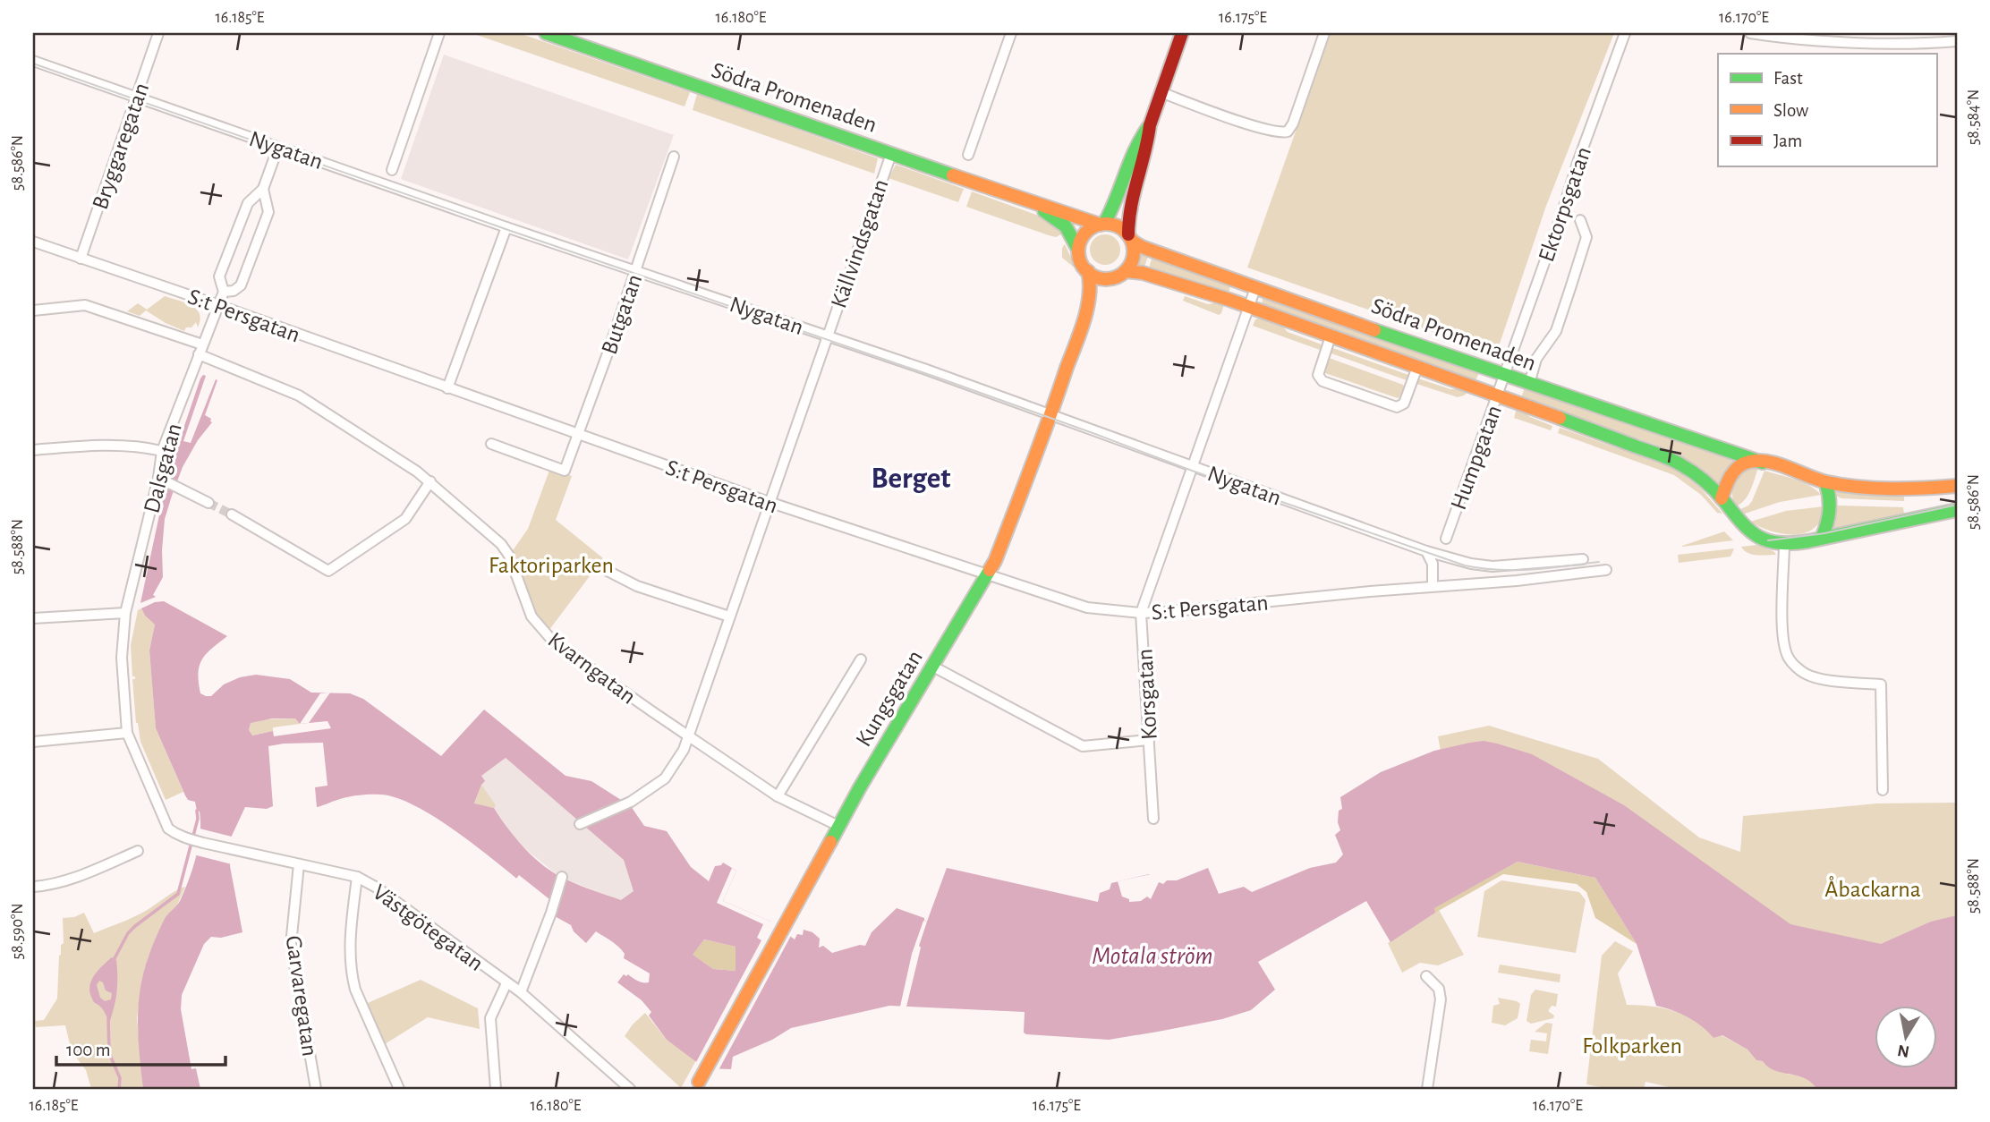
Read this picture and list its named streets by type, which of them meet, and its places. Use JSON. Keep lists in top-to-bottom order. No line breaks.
{"streets":{"main road":["Södra Promenaden","Kungsgatan"],"street":["Bryggaregatan","Nygatan","Ektorpsgatan","Källvindsgatan","Butgatan","S:t Persgatan","Humpgatan","Dalsgatan","Kvarngatan","Korsgatan","Västgötegatan","Garvaregatan"]},"crossings":[["Södra Promenaden","Ektorpsgatan"],["Södra Promenaden","Källvindsgatan"],["Södra Promenaden","Humpgatan"],["Södra Promenaden","Korsgatan"],["Södra Promenaden","Kungsgatan"],["Bryggaregatan","Nygatan"],["Bryggaregatan","S:t Persgatan"],["Nygatan","Källvindsgatan"],["Nygatan","Butgatan"],["Nygatan","Dalsgatan"],["Nygatan","Korsgatan"],["Nygatan","Kungsgatan"],["Ektorpsgatan","Humpgatan"],["Källvindsgatan","S:t Persgatan"],["Källvindsgatan","Kvarngatan"],["Butgatan","S:t Persgatan"],["S:t Persgatan","Dalsgatan"],["S:t Persgatan","Korsgatan"],["S:t Persgatan","Kungsgatan"],["Dalsgatan","Kvarngatan"],["Dalsgatan","Västgötegatan"],["Kvarngatan","Kungsgatan"],["Västgötegatan","Garvaregatan"]],"districts":["Berget"],"water":["Motala ström"],"parks":["Faktoriparken","Åbackarna","Folkparken"],"legend":["Fast","Slow","Jam"],"scale_bar":"100 m","north":"bottom","coordinates":["16.185°E","16.180°E","16.175°E","16.170°E","58.584°N","58.586°N","58.588°N","58.590°N"]}
